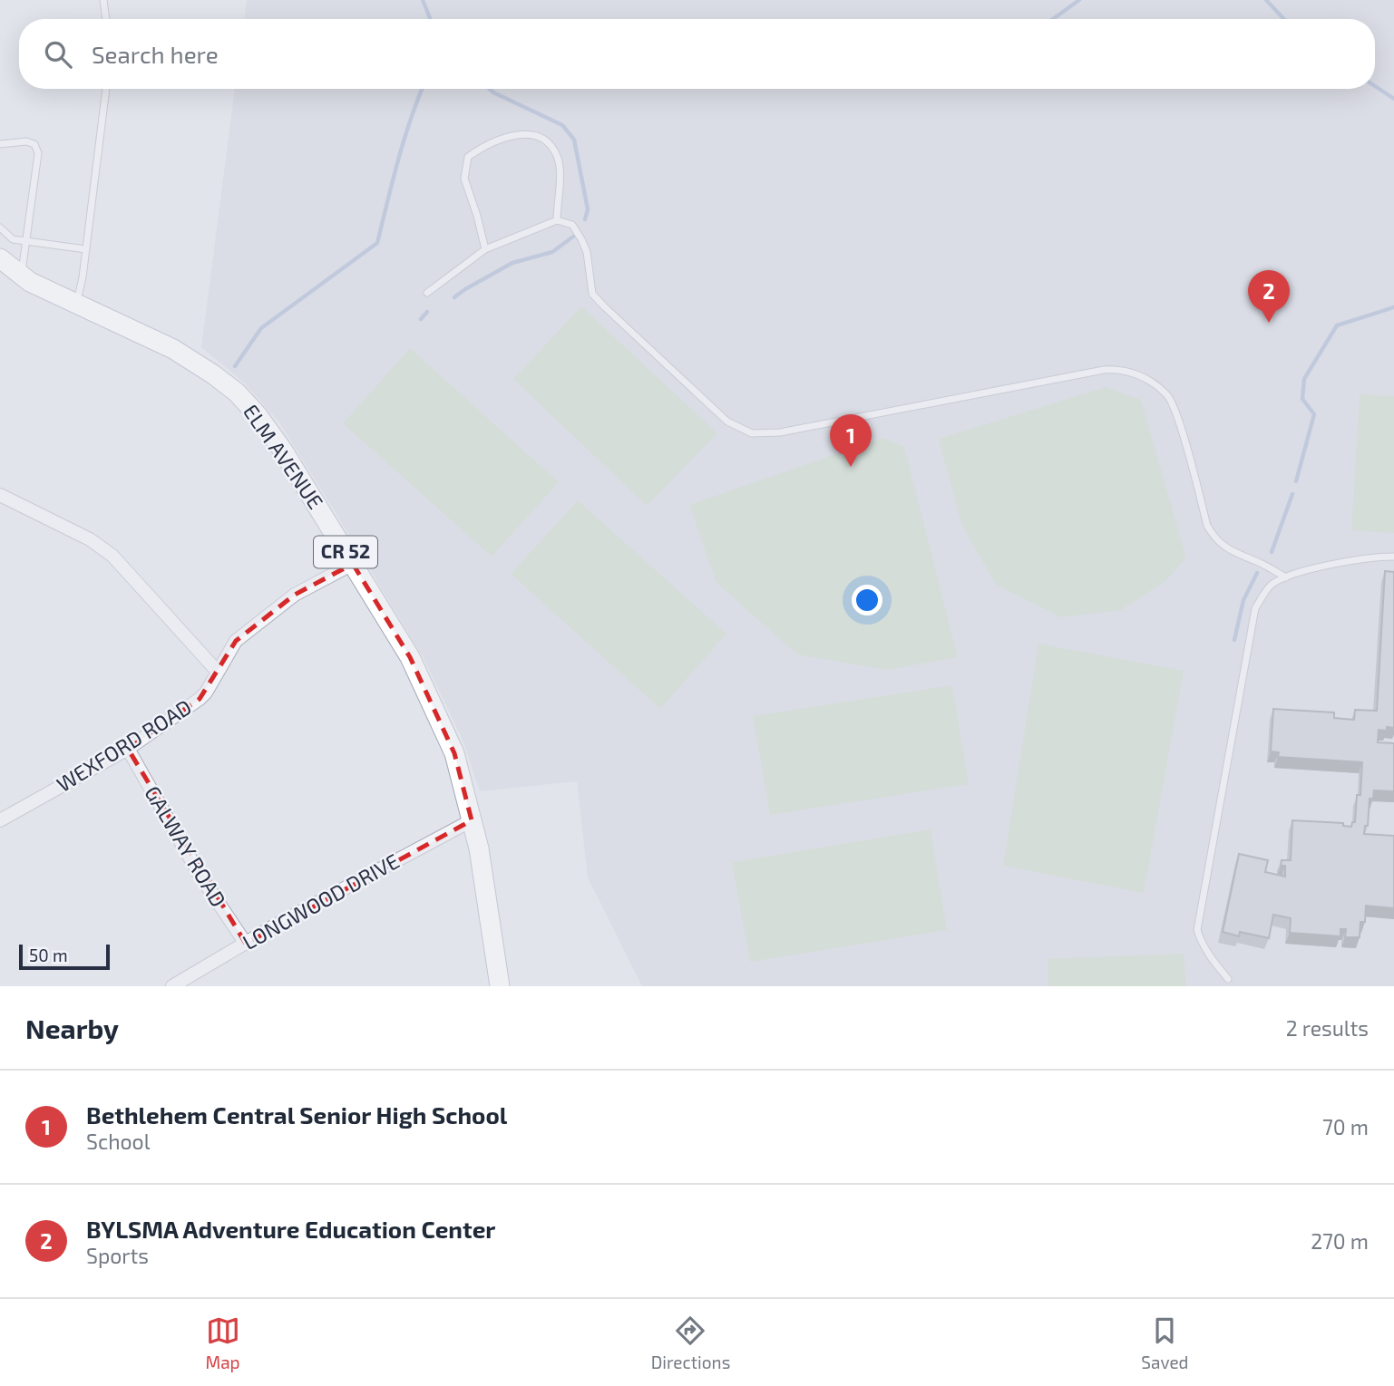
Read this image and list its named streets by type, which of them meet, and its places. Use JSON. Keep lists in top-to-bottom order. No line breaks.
{"streets":{"main road":["ELM AVENUE","CR 52"],"street":["WEXFORD ROAD","GALWAY ROAD","LONGWOOD DRIVE"]},"crossings":[["ELM AVENUE","WEXFORD ROAD"],["ELM AVENUE","LONGWOOD DRIVE"],["WEXFORD ROAD","GALWAY ROAD"],["GALWAY ROAD","LONGWOOD DRIVE"]],"scale_bar":"50 m","page":{"search":"Search here","pins":["2","1"],"scale":"50 m","heading":["Nearby","2 results"],"list":[{"mark":"1","name":"Bethlehem Central Senior High School","note":"School","value":"70 m"},{"mark":"2","name":"BYLSMA Adventure Education Center","note":"Sports","value":"270 m"}],"nav":["Map","Directions","Saved"]}}
